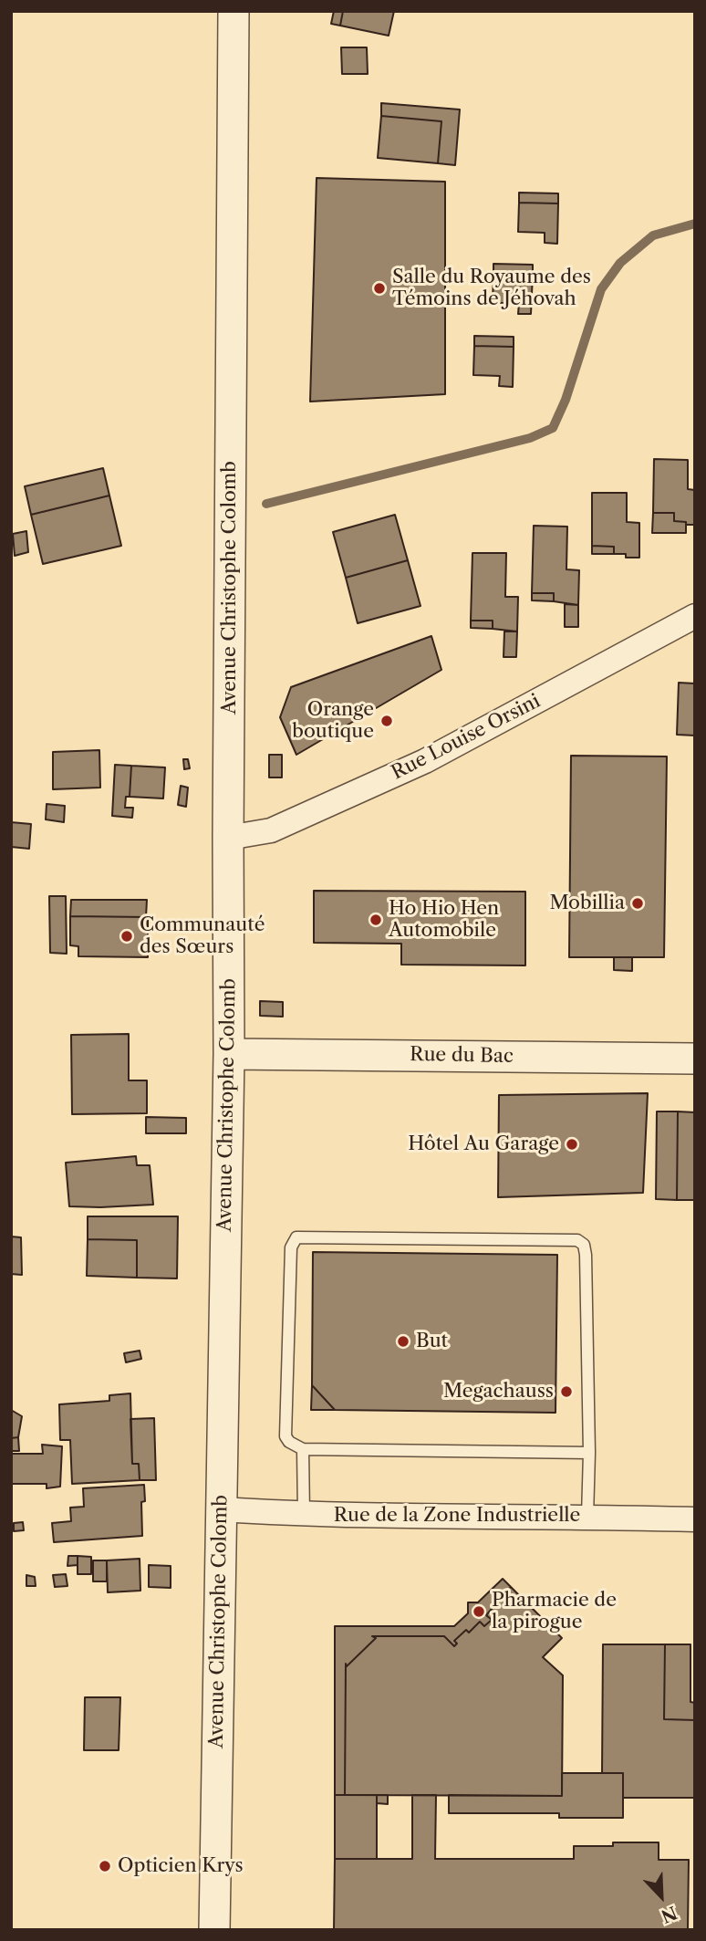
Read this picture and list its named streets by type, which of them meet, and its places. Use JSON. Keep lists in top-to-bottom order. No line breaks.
{"streets":{"street":["Avenue Christophe Colomb","Rue Louise Orsini","Rue du Bac","Rue de la Zone Industrielle"]},"crossings":[["Avenue Christophe Colomb","Rue Louise Orsini"],["Avenue Christophe Colomb","Rue du Bac"],["Avenue Christophe Colomb","Rue de la Zone Industrielle"]],"places":["Salle du Royaume des Témoins de Jéhovah","Orange boutique","Mobillia","Ho Hio Hen Automobile","Communauté des Sœurs","Hôtel Au Garage","But","Megachauss","Pharmacie de la pirogue","Opticien Krys"],"north":"bottom right"}
